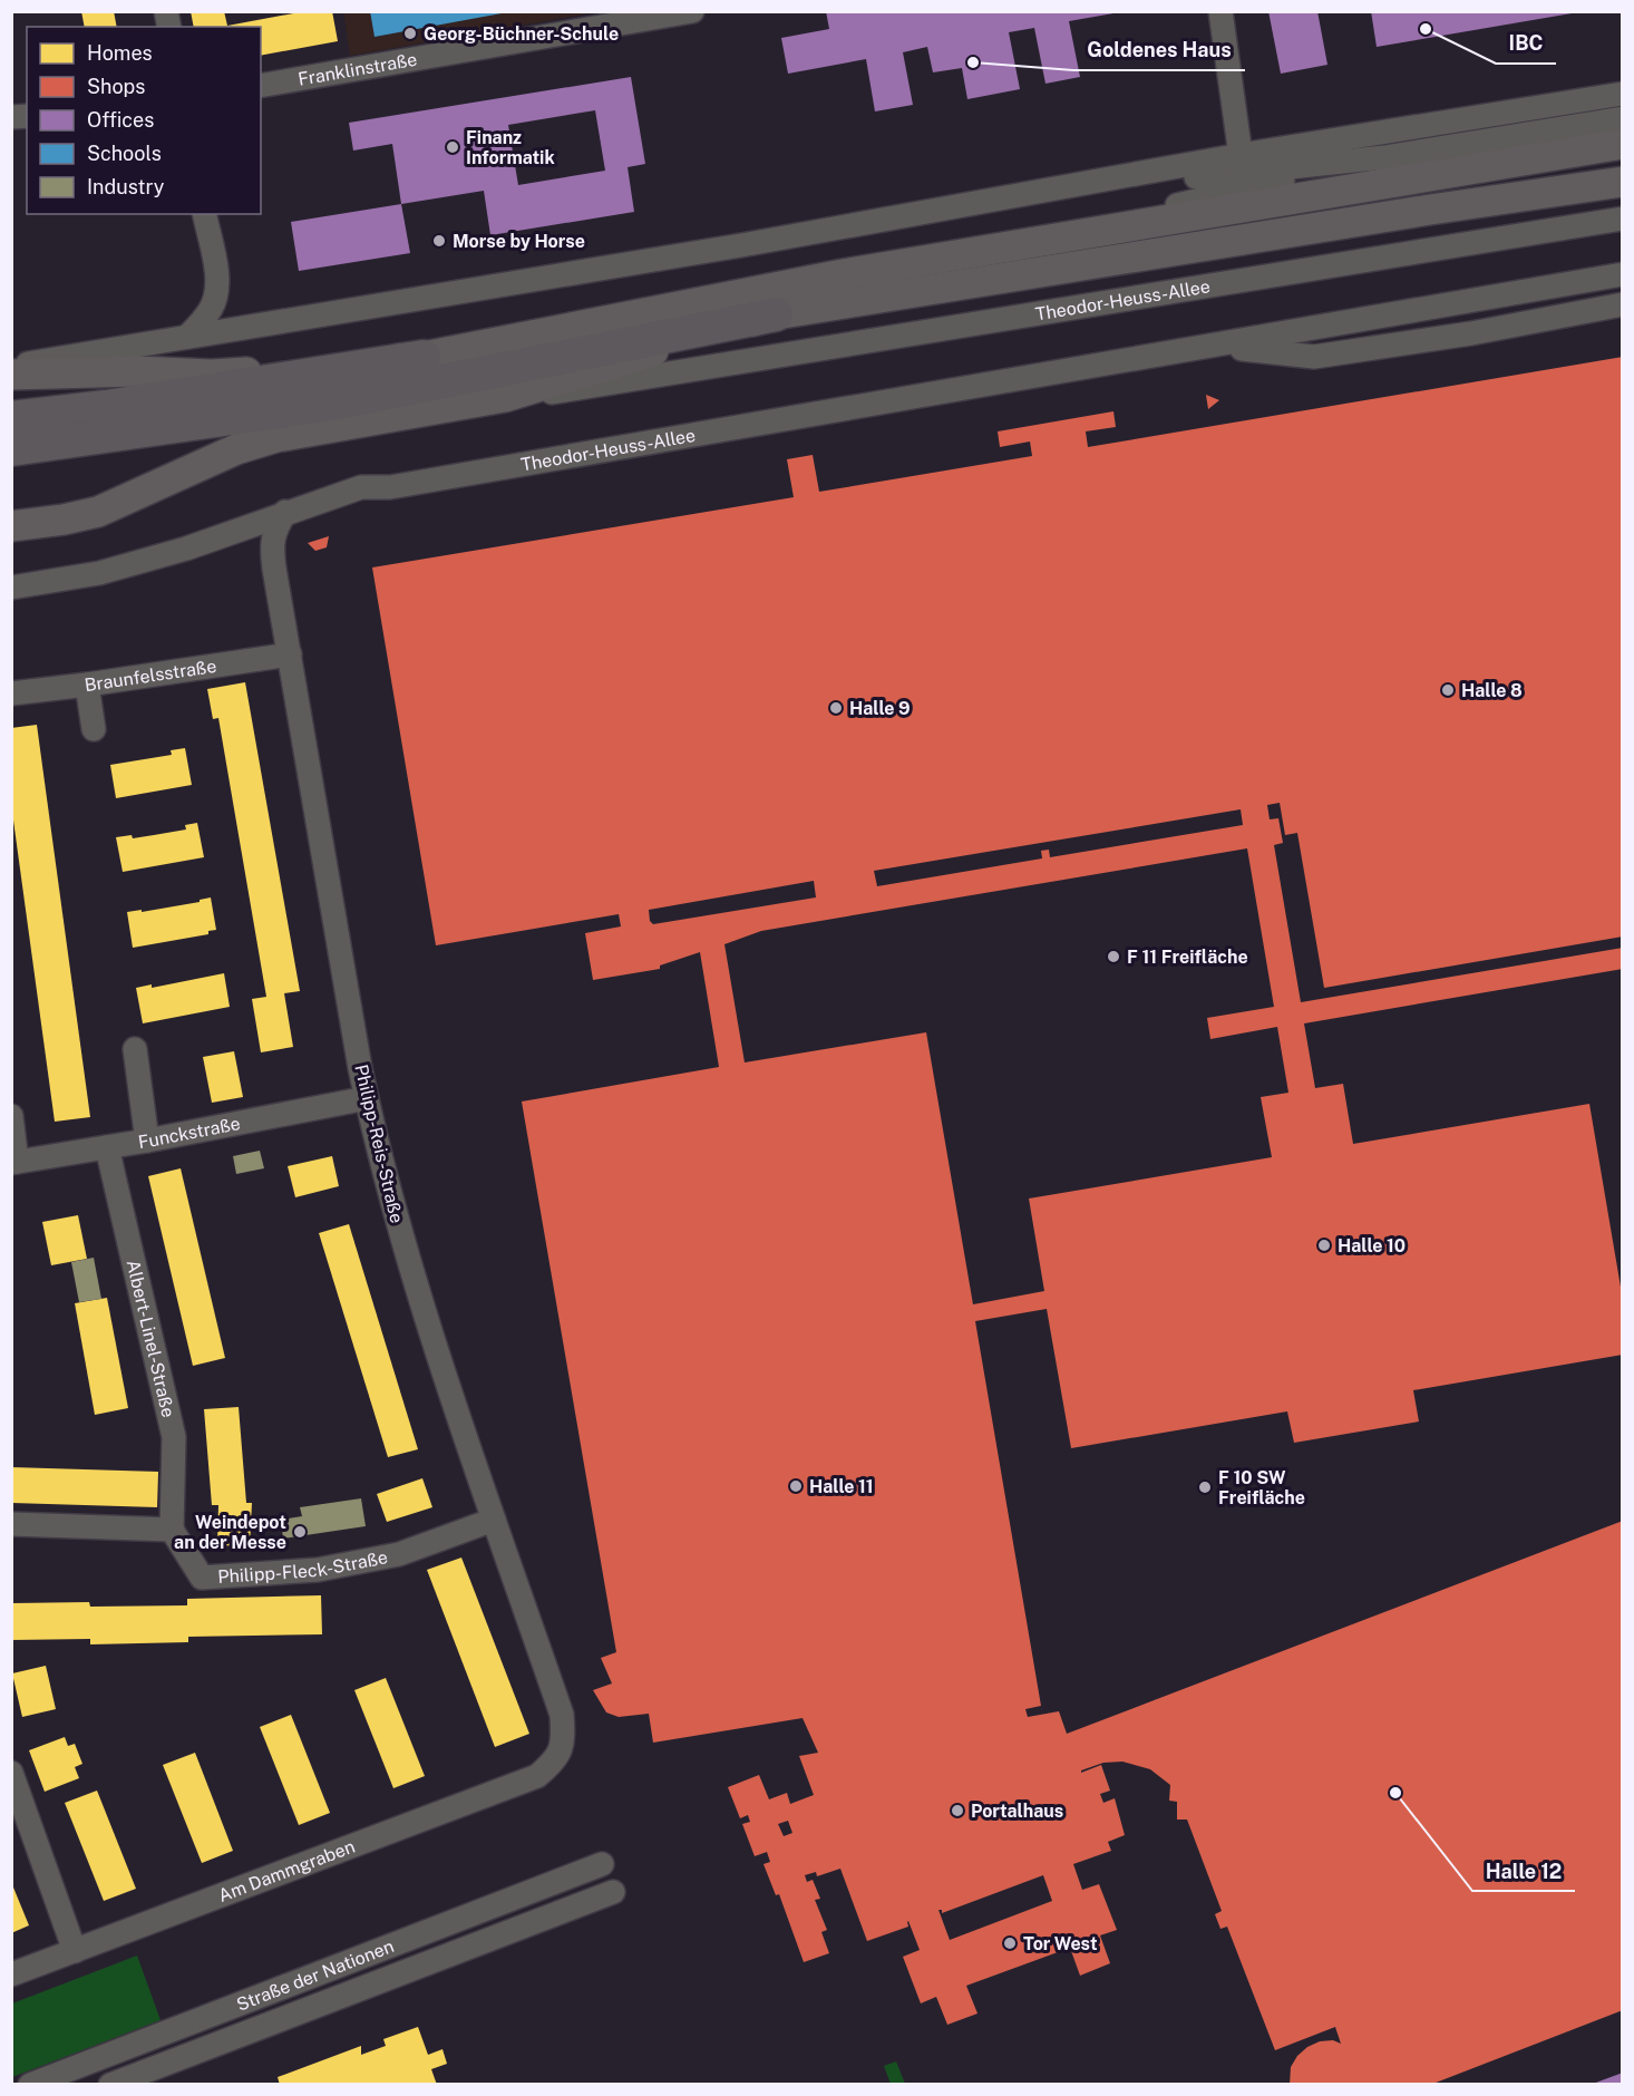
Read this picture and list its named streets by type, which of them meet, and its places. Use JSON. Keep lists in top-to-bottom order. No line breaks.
{"streets":{"highway":["Theodor-Heuss-Allee"],"street":["Franklinstraße","Braunfelsstraße","Funckstraße","Philipp-Reis-Straße","Albert-Linel-Straße","Philipp-Fleck-Straße","Am Dammgraben","Straße der Nationen"]},"crossings":[["Theodor-Heuss-Allee","Philipp-Reis-Straße"],["Braunfelsstraße","Philipp-Reis-Straße"],["Funckstraße","Philipp-Reis-Straße"],["Funckstraße","Albert-Linel-Straße"],["Philipp-Reis-Straße","Philipp-Fleck-Straße"],["Philipp-Reis-Straße","Am Dammgraben"],["Albert-Linel-Straße","Philipp-Fleck-Straße"]],"places":["IBC","Georg-Büchner-Schule","Goldenes Haus","Finanz Informatik","Morse by Horse","Halle 8","Halle 9","F 11 Freifläche","Halle 10","Halle 11","F 10 SW Freifläche","Weindepot an der Messe","Halle 12","Portalhaus","Tor West"],"legend":["Homes","Shops","Offices","Schools","Industry"]}
